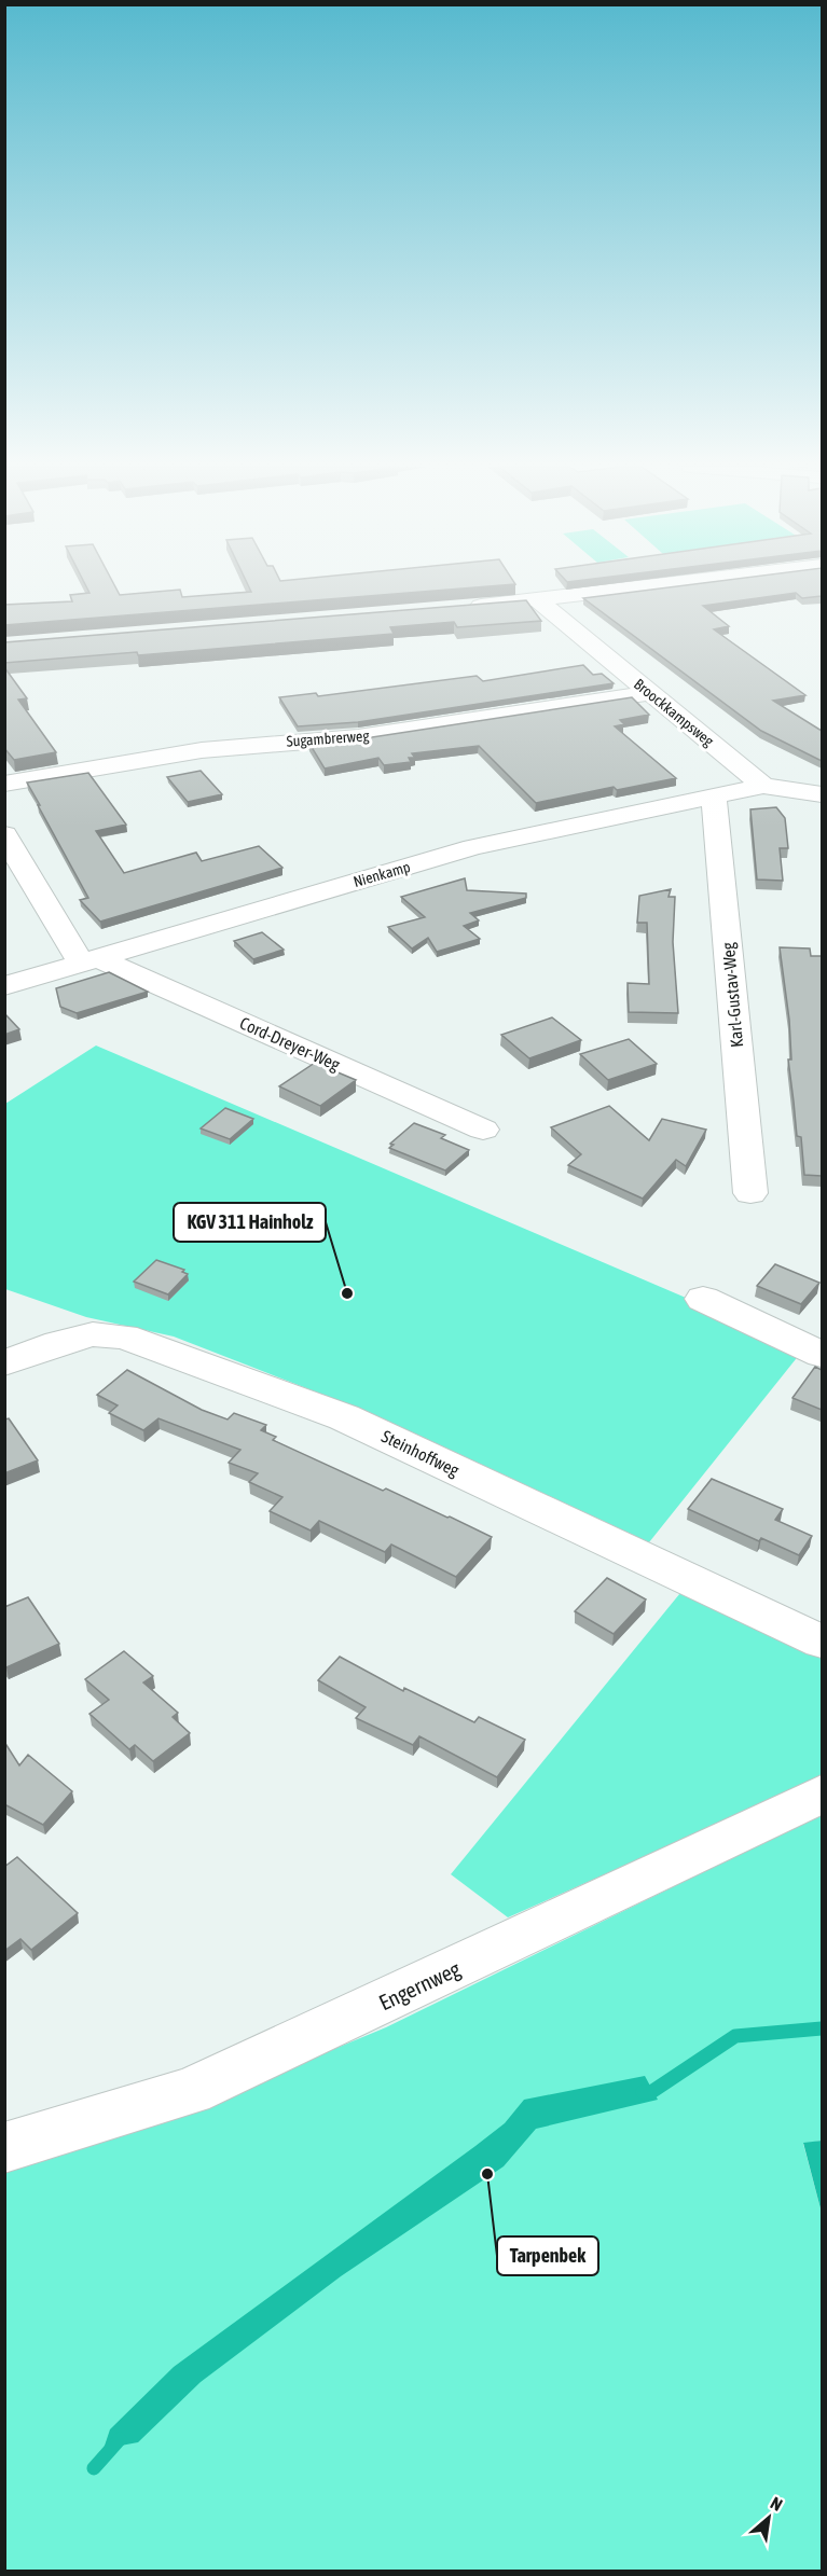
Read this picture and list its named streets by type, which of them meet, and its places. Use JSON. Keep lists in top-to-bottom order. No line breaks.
{"streets":{"street":["Broockkampsweg","Sugambrerweg","Nienkamp","Karl-Gustav-Weg","Cord-Dreyer-Weg","Steinhoffweg","Engernweg"]},"crossings":[["Broockkampsweg","Sugambrerweg"],["Broockkampsweg","Nienkamp"],["Nienkamp","Karl-Gustav-Weg"],["Nienkamp","Cord-Dreyer-Weg"]],"places":["KGV 311 Hainholz","Tarpenbek"],"north":"top right"}
